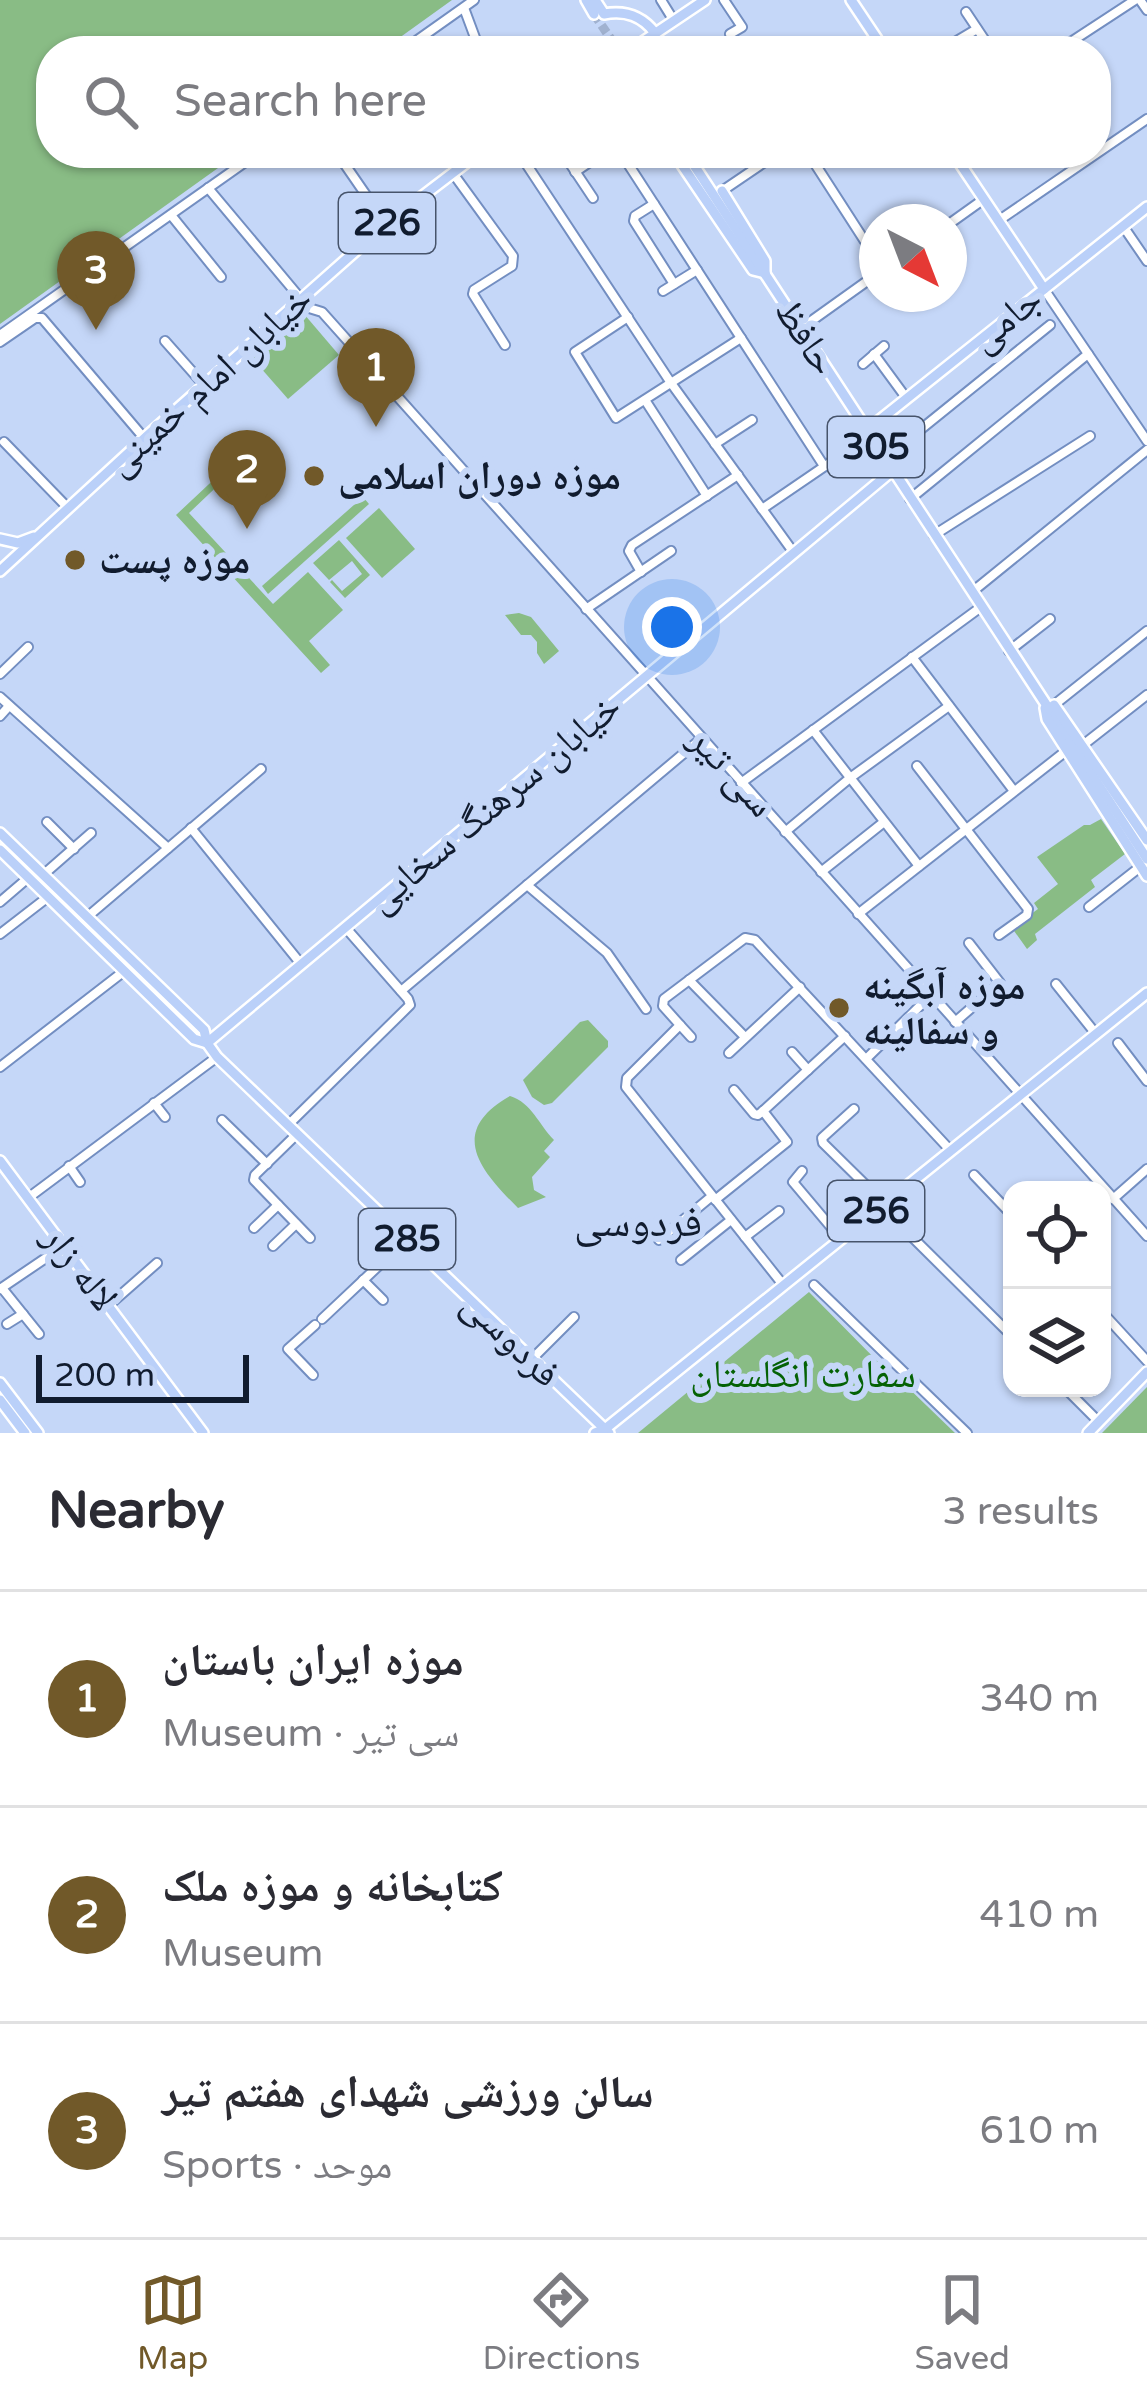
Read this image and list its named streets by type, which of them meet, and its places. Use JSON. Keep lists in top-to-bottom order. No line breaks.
{"streets":{"main road":["226","جامی","حافظ","خیابان امام خمینی","305","خیابان سرهنگ سخایی","256","285","لاله زار","فردوسی"],"street":["سی تیر"]},"crossings":[["جامی","حافظ"],["حافظ","305"],["حافظ","خیابان سرهنگ سخایی"],["خیابان امام خمینی","سی تیر"],["سی تیر","خیابان سرهنگ سخایی"],["سی تیر","256"],["خیابان سرهنگ سخایی","فردوسی"],["256","فردوسی"]],"districts":["فردوسی"],"parks":["سفارت انگلستان"],"places":["موزه دوران اسلامی","موزه پست","موزه آبگینه و سفالینه"],"scale_bar":"200 m","north":"bottom right","page":{"search":"Search here","pins":["3","1","2"],"scale":"200 m","heading":["Nearby","3 results"],"list":[{"mark":"1","name":"موزه ایران باستان","note":"Museum · سی تیر","value":"340 m"},{"mark":"2","name":"کتابخانه و موزه ملک","note":"Museum","value":"410 m"},{"mark":"3","name":"سالن ورزشی شهدای هفتم تیر","note":"Sports · موحد","value":"610 m"}],"nav":["Map","Directions","Saved"]}}
